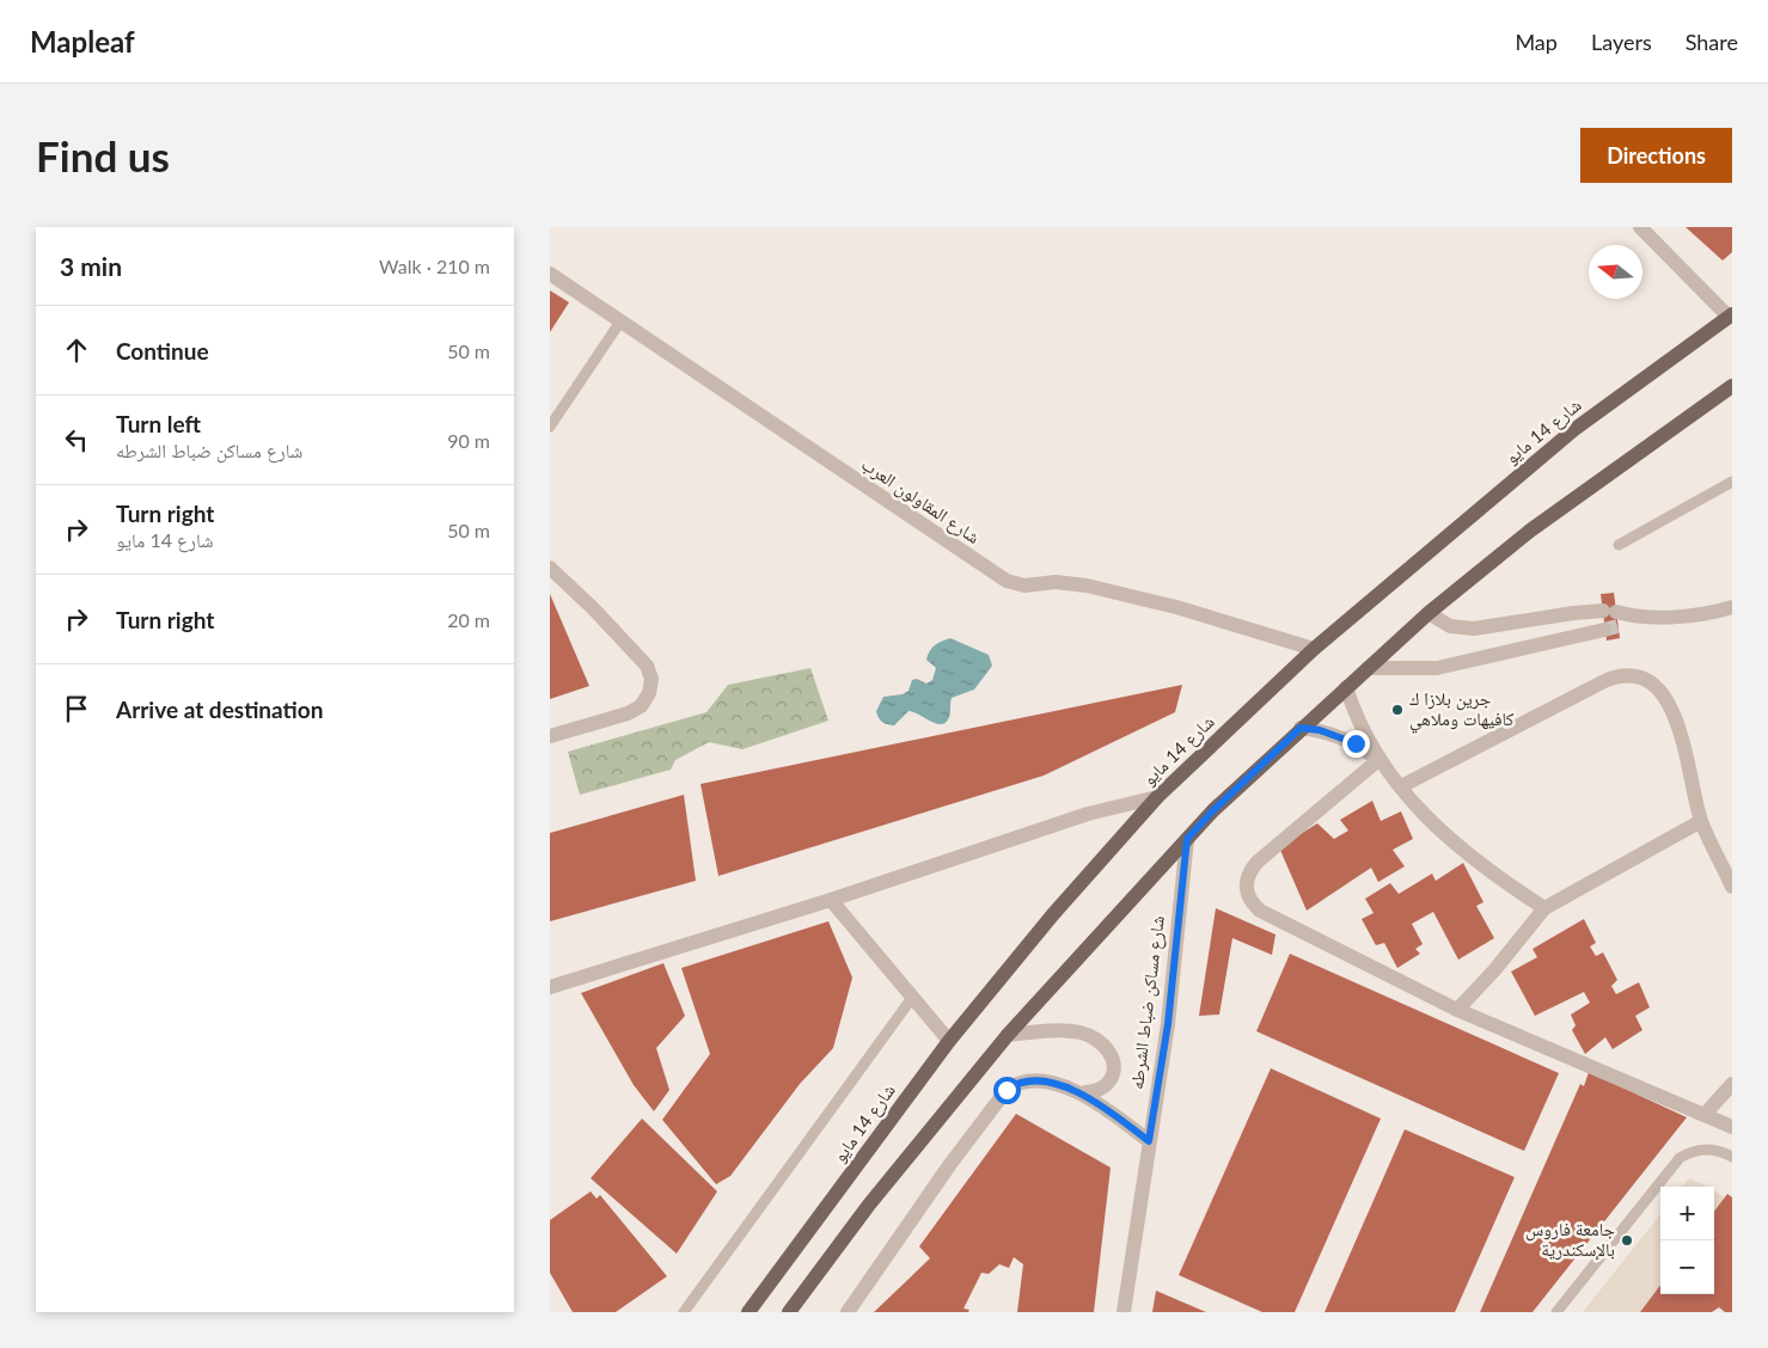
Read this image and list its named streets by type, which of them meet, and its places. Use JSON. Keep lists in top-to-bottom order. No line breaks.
{"streets":{"main road":["شارع 14 مايو"],"street":["شارع المقاولون العرب","شارع مساكن ضباط الشرطه"]},"crossings":[["شارع 14 مايو","شارع المقاولون العرب"]],"places":["جرين بلازا ك كافيهات وملاهي","جامعة فاروس بالإسكندرية"],"north":"left","page":{"header":"Mapleaf","nav":["Map","Layers","Share"],"buttons":"Directions","title":"Find us","heading":["3 min","Walk · 210 m"],"list":[["Continue","50 m"],["Turn left","شارع مساكن ضباط الشرطه","90 m"],["Turn right","شارع 14 مايو","50 m"],["Turn right","20 m"],"Arrive at destination"],"map_buttons":["+","−"]}}
